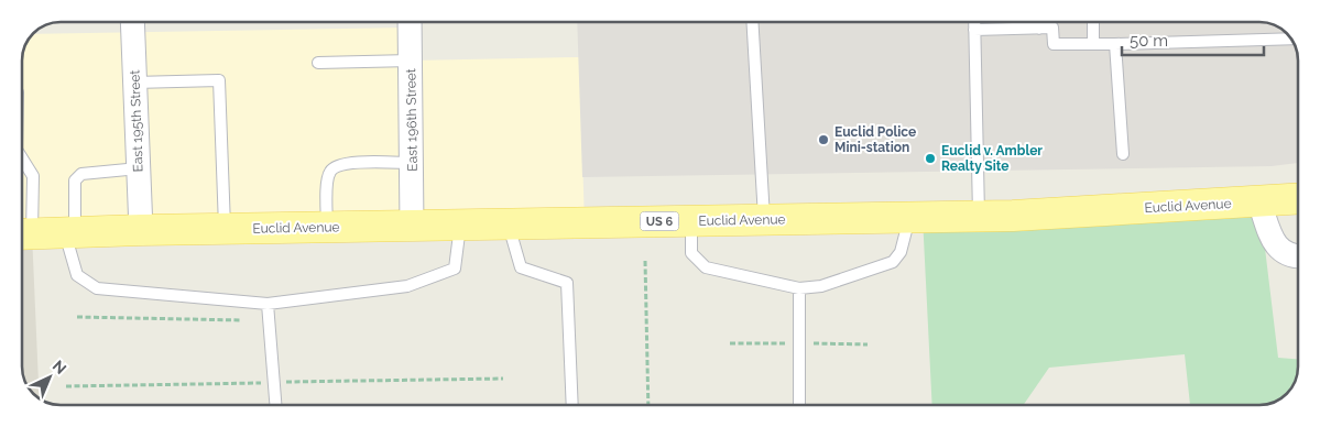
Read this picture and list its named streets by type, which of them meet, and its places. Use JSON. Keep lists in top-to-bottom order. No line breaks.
{"streets":{"main road":["Euclid Avenue","US 6"],"street":["East 196th Street","East 195th Street"]},"crossings":[["East 196th Street","Euclid Avenue"],["East 195th Street","Euclid Avenue"]],"places":["Euclid Police Mini-station","Euclid v. Ambler Realty Site"],"scale_bar":"50 m","north":"top right"}
